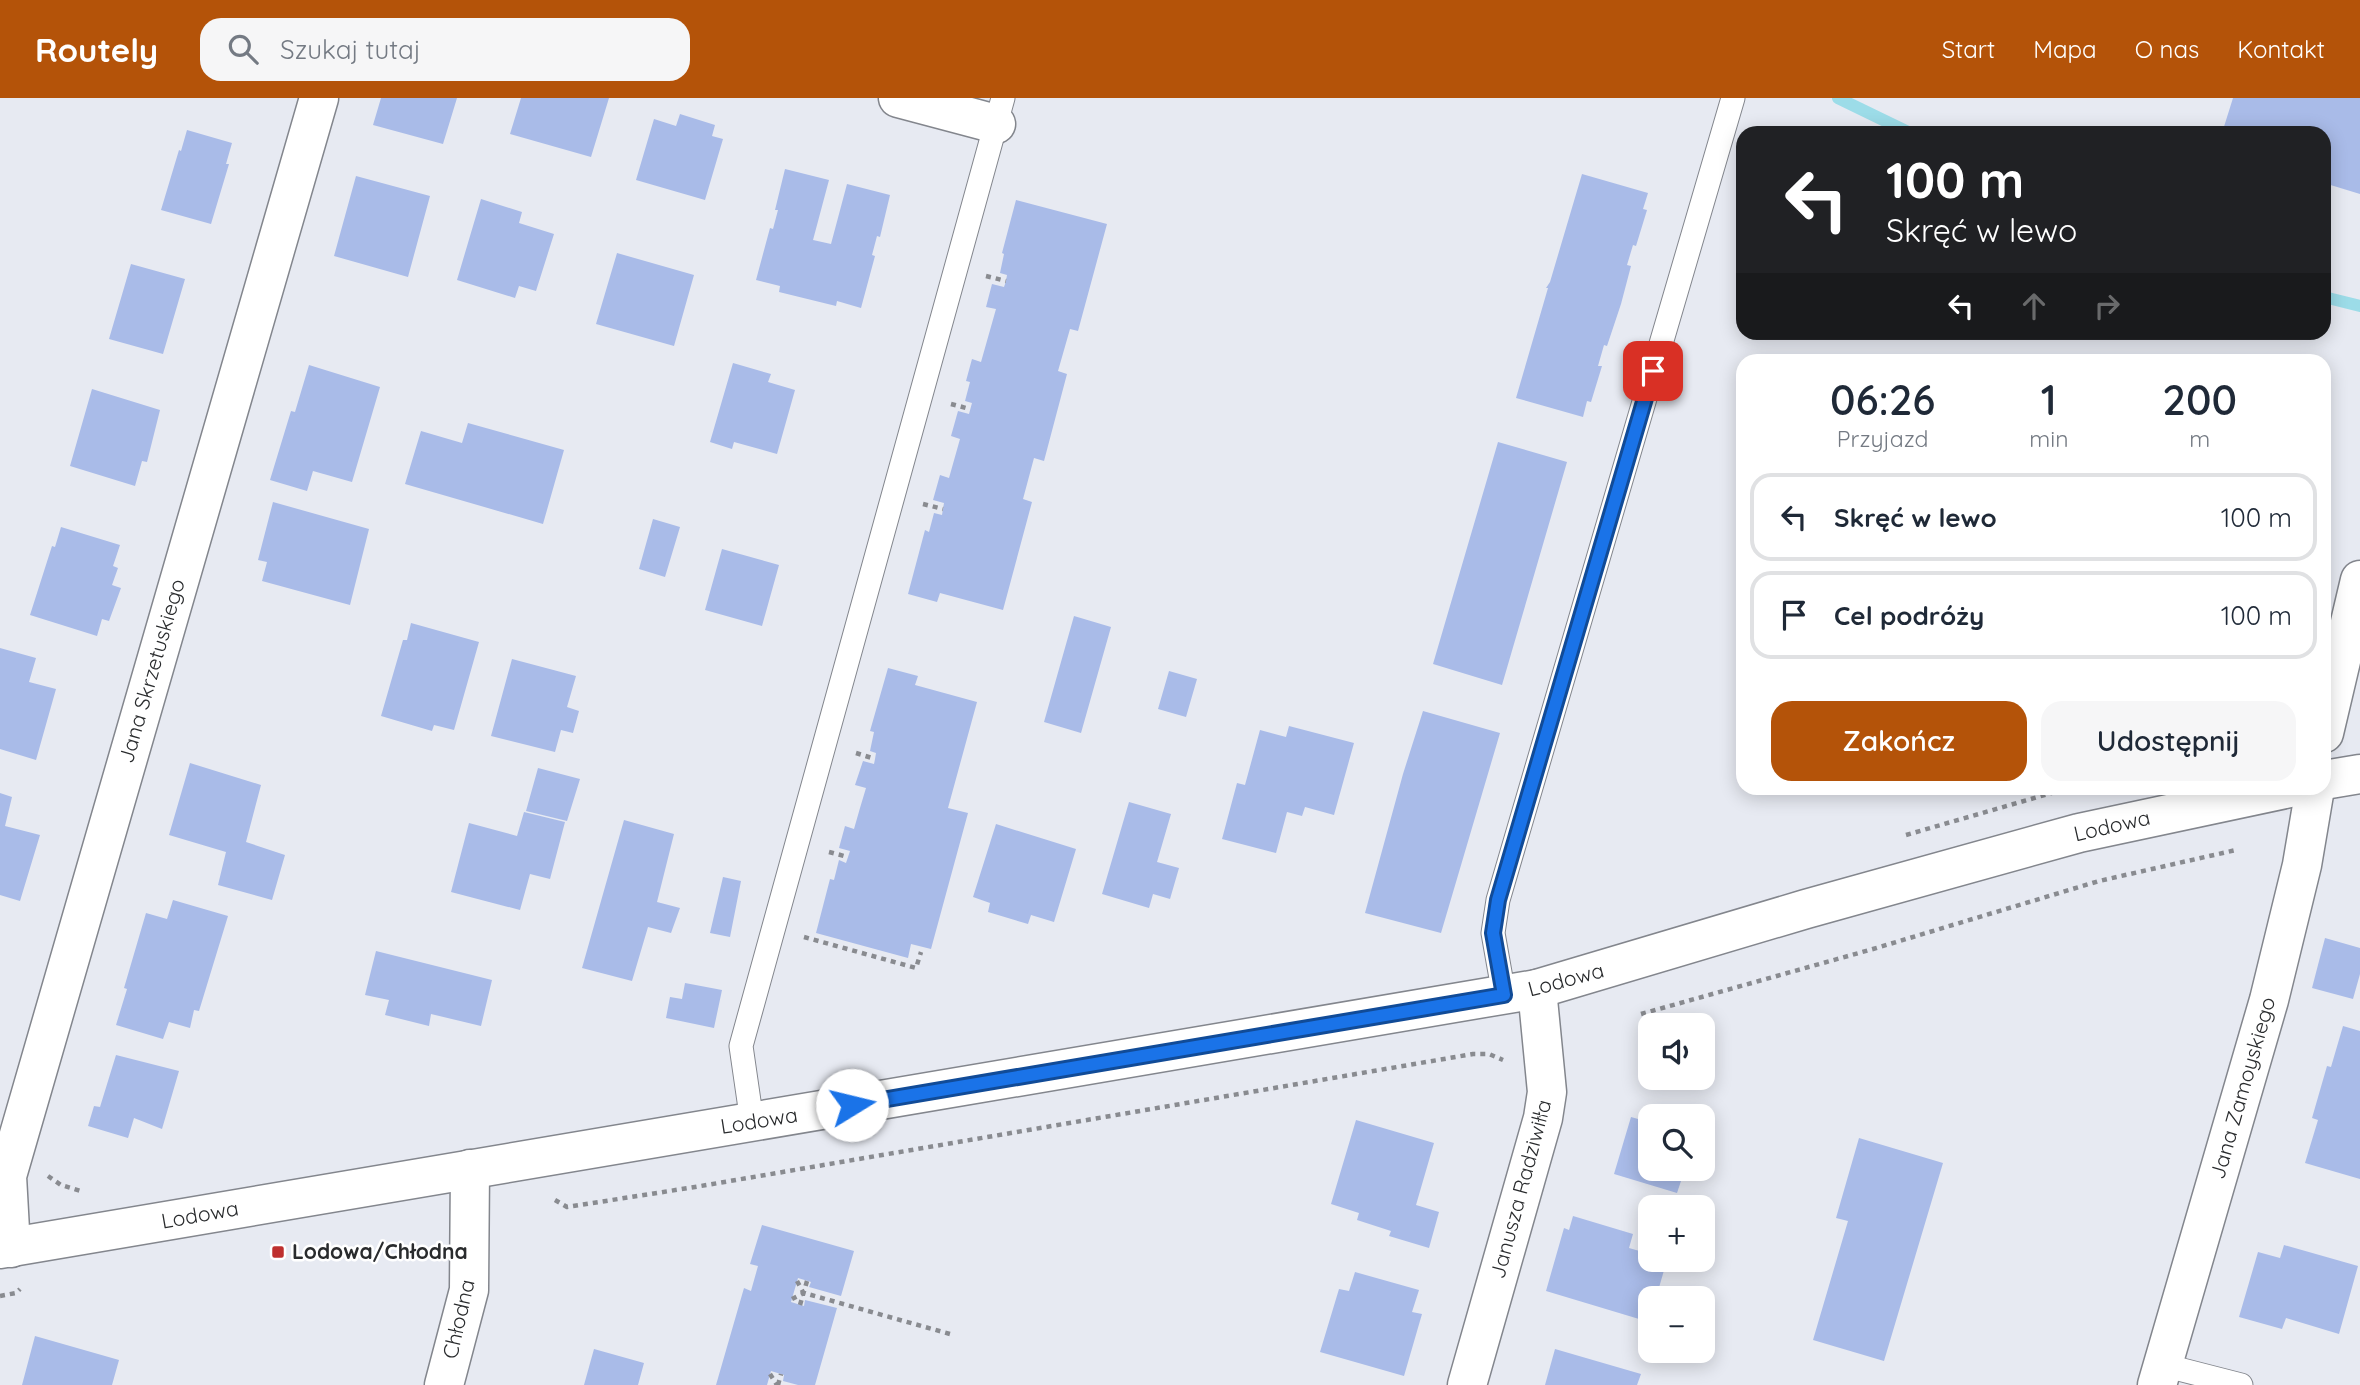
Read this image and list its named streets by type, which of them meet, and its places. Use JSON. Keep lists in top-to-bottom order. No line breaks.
{"streets":{"street":["Jana Skrzetuskiego","Lodowa","Jana Zamoyskiego","Janusza Radziwiłła","Chłodna"]},"crossings":[["Jana Skrzetuskiego","Lodowa"],["Lodowa","Janusza Radziwiłła"],["Lodowa","Chłodna"]],"places":{"transit":["Lodowa/Chłodna"]},"page":{"header":"Routely","search":"Szukaj tutaj","nav":["Start","Mapa","O nas","Kontakt"],"turn":["100 m","Skręć w lewo"],"eta":["06:26","Przyjazd","1","min","200","m"],"list":[{"name":"Skręć w lewo","value":"100 m"},{"name":"Cel podróży","value":"100 m"}],"buttons":["Zakończ","Udostępnij"],"map_buttons":["+","−"]}}
